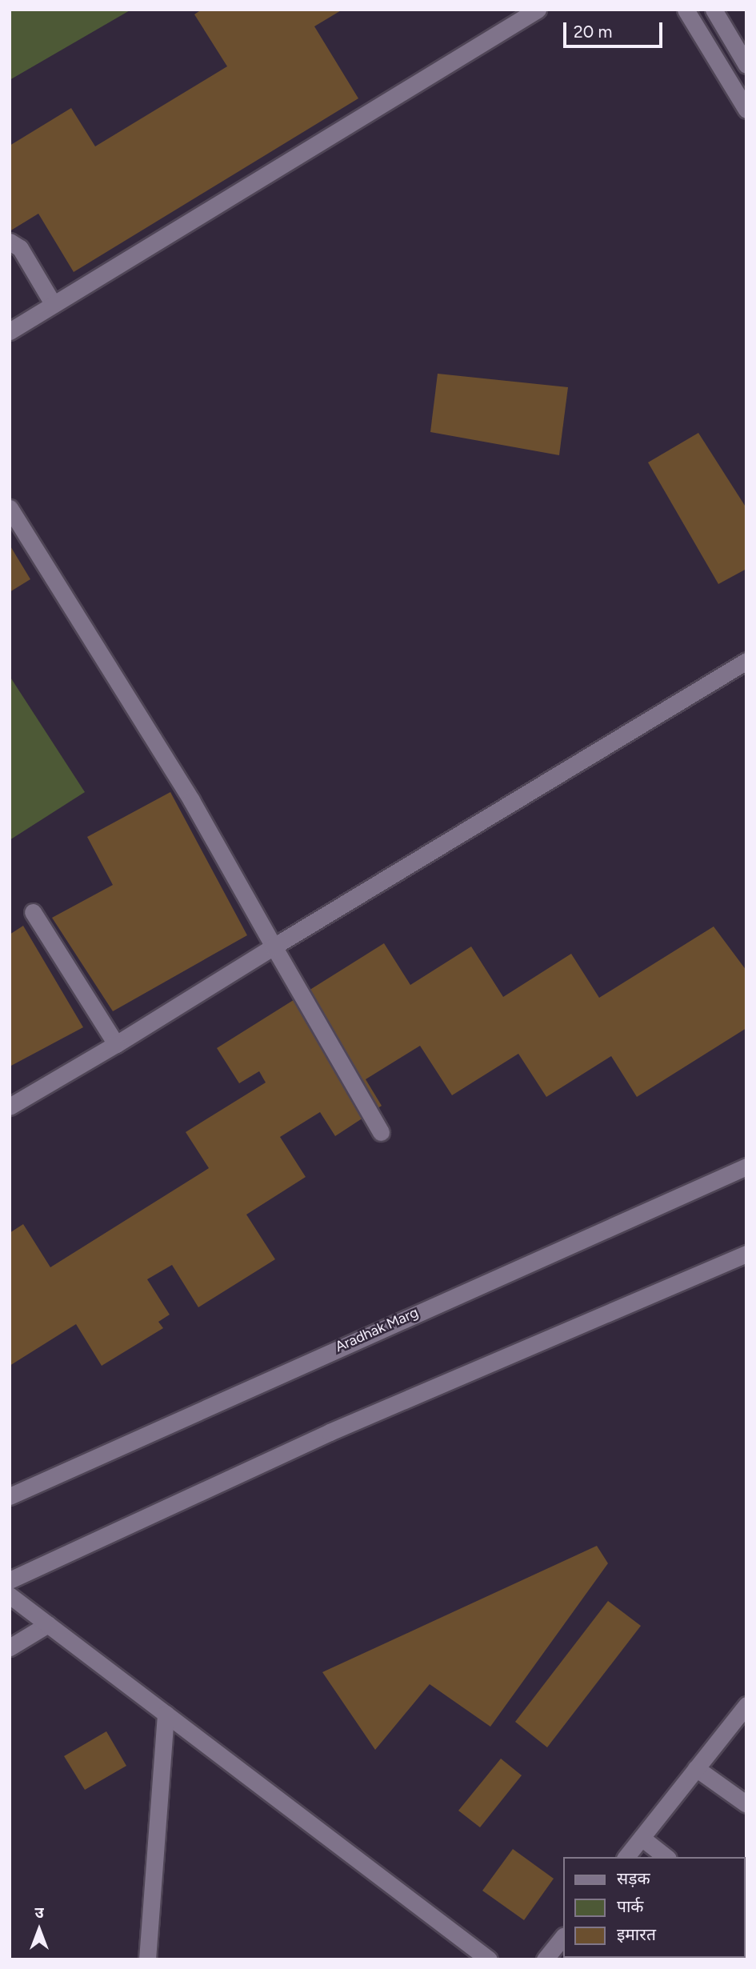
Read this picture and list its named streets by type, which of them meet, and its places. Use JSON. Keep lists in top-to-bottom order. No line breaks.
{"streets":{"main road":["Aradhak Marg"]},"legend":["सड़क","पार्क","इमारत"],"scale_bar":"20 m","north":"top"}
